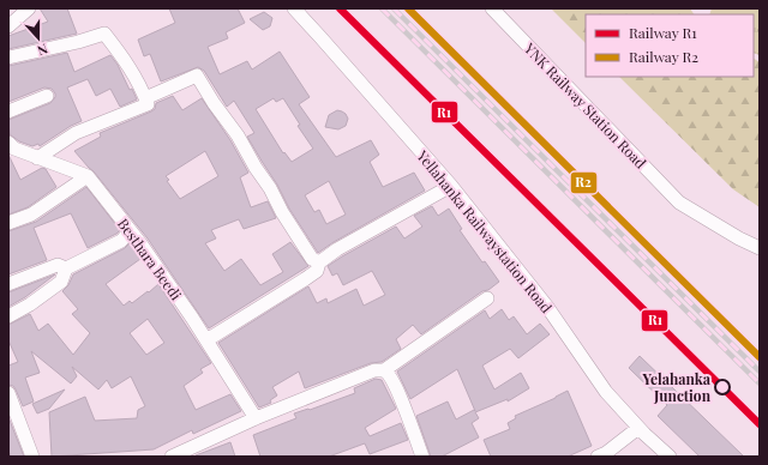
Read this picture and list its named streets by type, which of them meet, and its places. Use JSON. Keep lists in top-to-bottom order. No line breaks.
{"streets":{"street":["YNK Railway Station Road","Yellahanka Railwaystation Road","Besthara Beedi"]},"places":["Yelahanka Junction"],"lines":["rail line R1","rail line R2"],"legend":["Railway R1","Railway R2"],"north":"bottom"}
